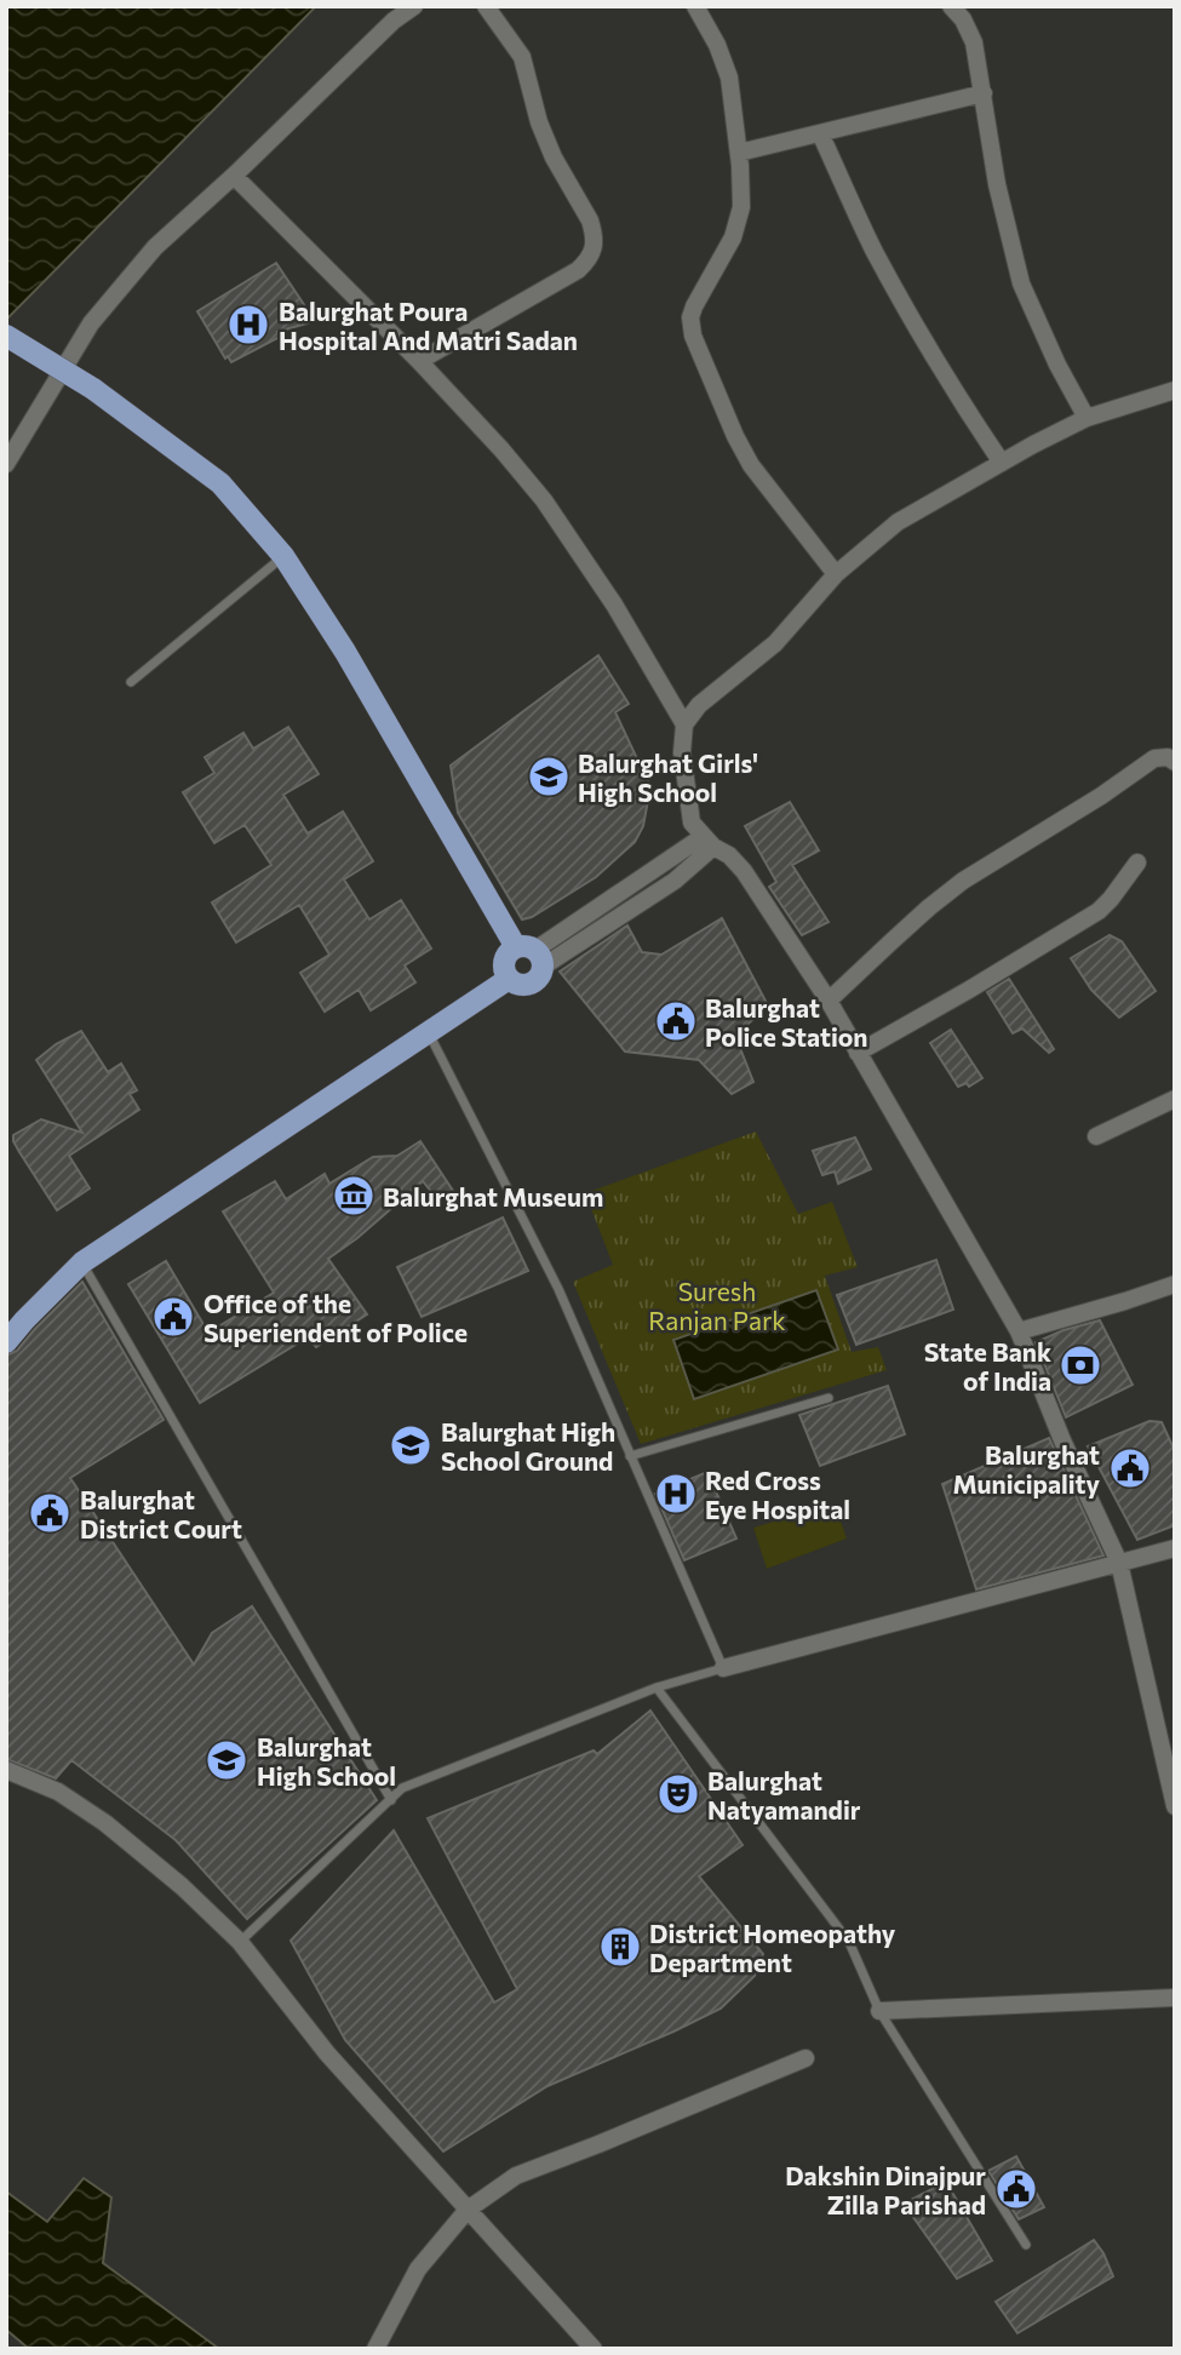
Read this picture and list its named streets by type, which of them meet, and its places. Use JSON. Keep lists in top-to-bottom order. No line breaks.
{"parks":["Suresh Ranjan Park"],"places":{"hospital":["Balurghat Poura Hospital And Matri Sadan","Red Cross Eye Hospital"],"school or university":["Balurghat Girls' High School","Balurghat High School Ground","Balurghat High School"],"public building":["Balurghat Police Station","Office of the Superiendent of Police","Balurghat Municipality","Balurghat District Court","Dakshin Dinajpur Zilla Parishad"],"museum":["Balurghat Museum"],"bank":["State Bank of India"],"theatre":["Balurghat Natyamandir"],"building":["District Homeopathy Department"]}}
